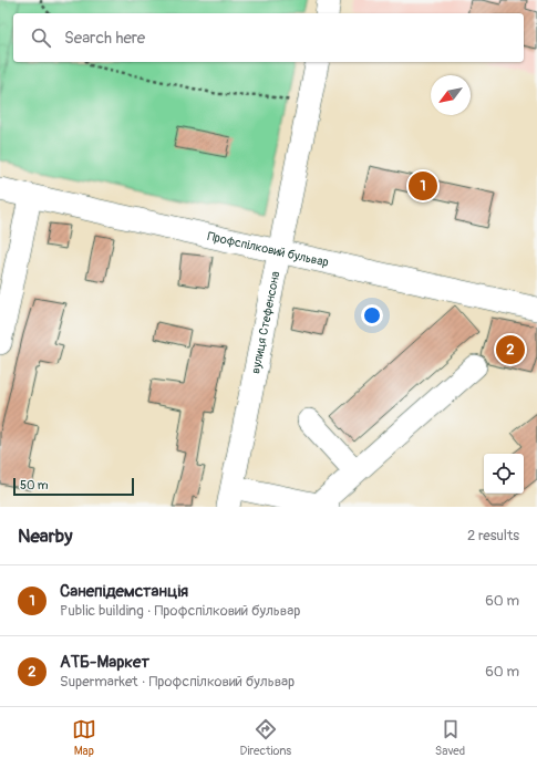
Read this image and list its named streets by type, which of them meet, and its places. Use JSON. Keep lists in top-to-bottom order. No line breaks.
{"streets":{"street":["Профспілковий бульвар","вулиця Стефенсона"]},"crossings":[["Профспілковий бульвар","вулиця Стефенсона"]],"scale_bar":"50 m","north":"bottom left","page":{"search":"Search here","pins":["1","2"],"scale":"50 m","heading":["Nearby","2 results"],"list":[{"mark":"1","name":"Санепідемстанція","note":"Public building · Профспілковий бульвар","value":"60 m"},{"mark":"2","name":"АТБ-Маркет","note":"Supermarket · Профспілковий бульвар","value":"60 m"}],"nav":["Map","Directions","Saved"]}}
